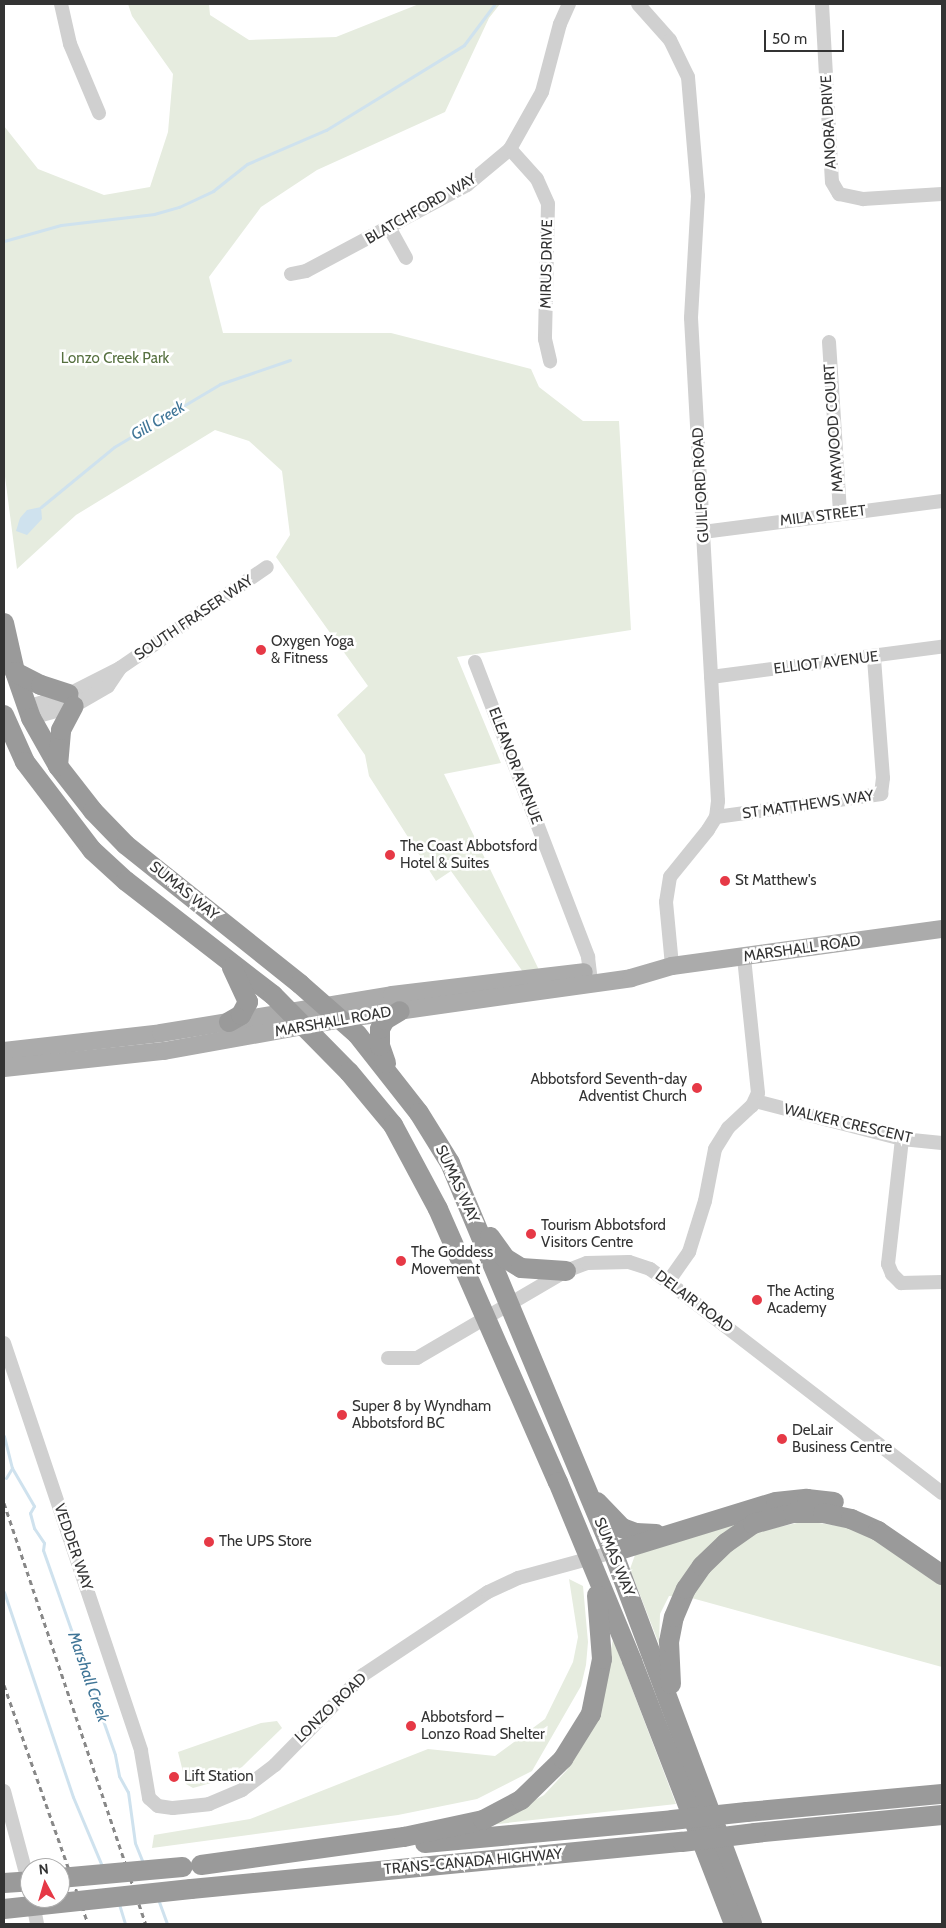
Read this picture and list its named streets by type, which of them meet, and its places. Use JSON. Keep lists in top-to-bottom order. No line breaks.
{"streets":{"highway":["SUMAS WAY","TRANS-CANADA HIGHWAY"],"main road":["MARSHALL ROAD"],"street":["ANORA DRIVE","BLATCHFORD WAY","MIRUS DRIVE","MAYWOOD COURT","GUILFORD ROAD","MILA STREET","SOUTH FRASER WAY","ELLIOT AVENUE","ELEANOR AVENUE","ST MATTHEWS WAY","WALKER CRESCENT","DELAIR ROAD","VEDDER WAY","LONZO ROAD"]},"crossings":[["BLATCHFORD WAY","MIRUS DRIVE"],["MAYWOOD COURT","MILA STREET"],["GUILFORD ROAD","MILA STREET"],["GUILFORD ROAD","ELLIOT AVENUE"],["GUILFORD ROAD","ST MATTHEWS WAY"],["SOUTH FRASER WAY","SUMAS WAY"],["ELLIOT AVENUE","ST MATTHEWS WAY"],["ELEANOR AVENUE","MARSHALL ROAD"],["SUMAS WAY","MARSHALL ROAD"],["SUMAS WAY","DELAIR ROAD"],["SUMAS WAY","LONZO ROAD"],["VEDDER WAY","LONZO ROAD"]],"water":["Gill Creek","Marshall Creek"],"parks":["Lonzo Creek Park"],"places":["Oxygen Yoga & Fitness","The Coast Abbotsford Hotel & Suites","St Matthew's","Abbotsford Seventh-day Adventist Church","Tourism Abbotsford Visitors Centre","The Goddess Movement","The Acting Academy","Super 8 by Wyndham Abbotsford BC","DeLair Business Centre","The UPS Store","Abbotsford – Lonzo Road Shelter","Lift Station"],"scale_bar":"50 m","north":"top"}
